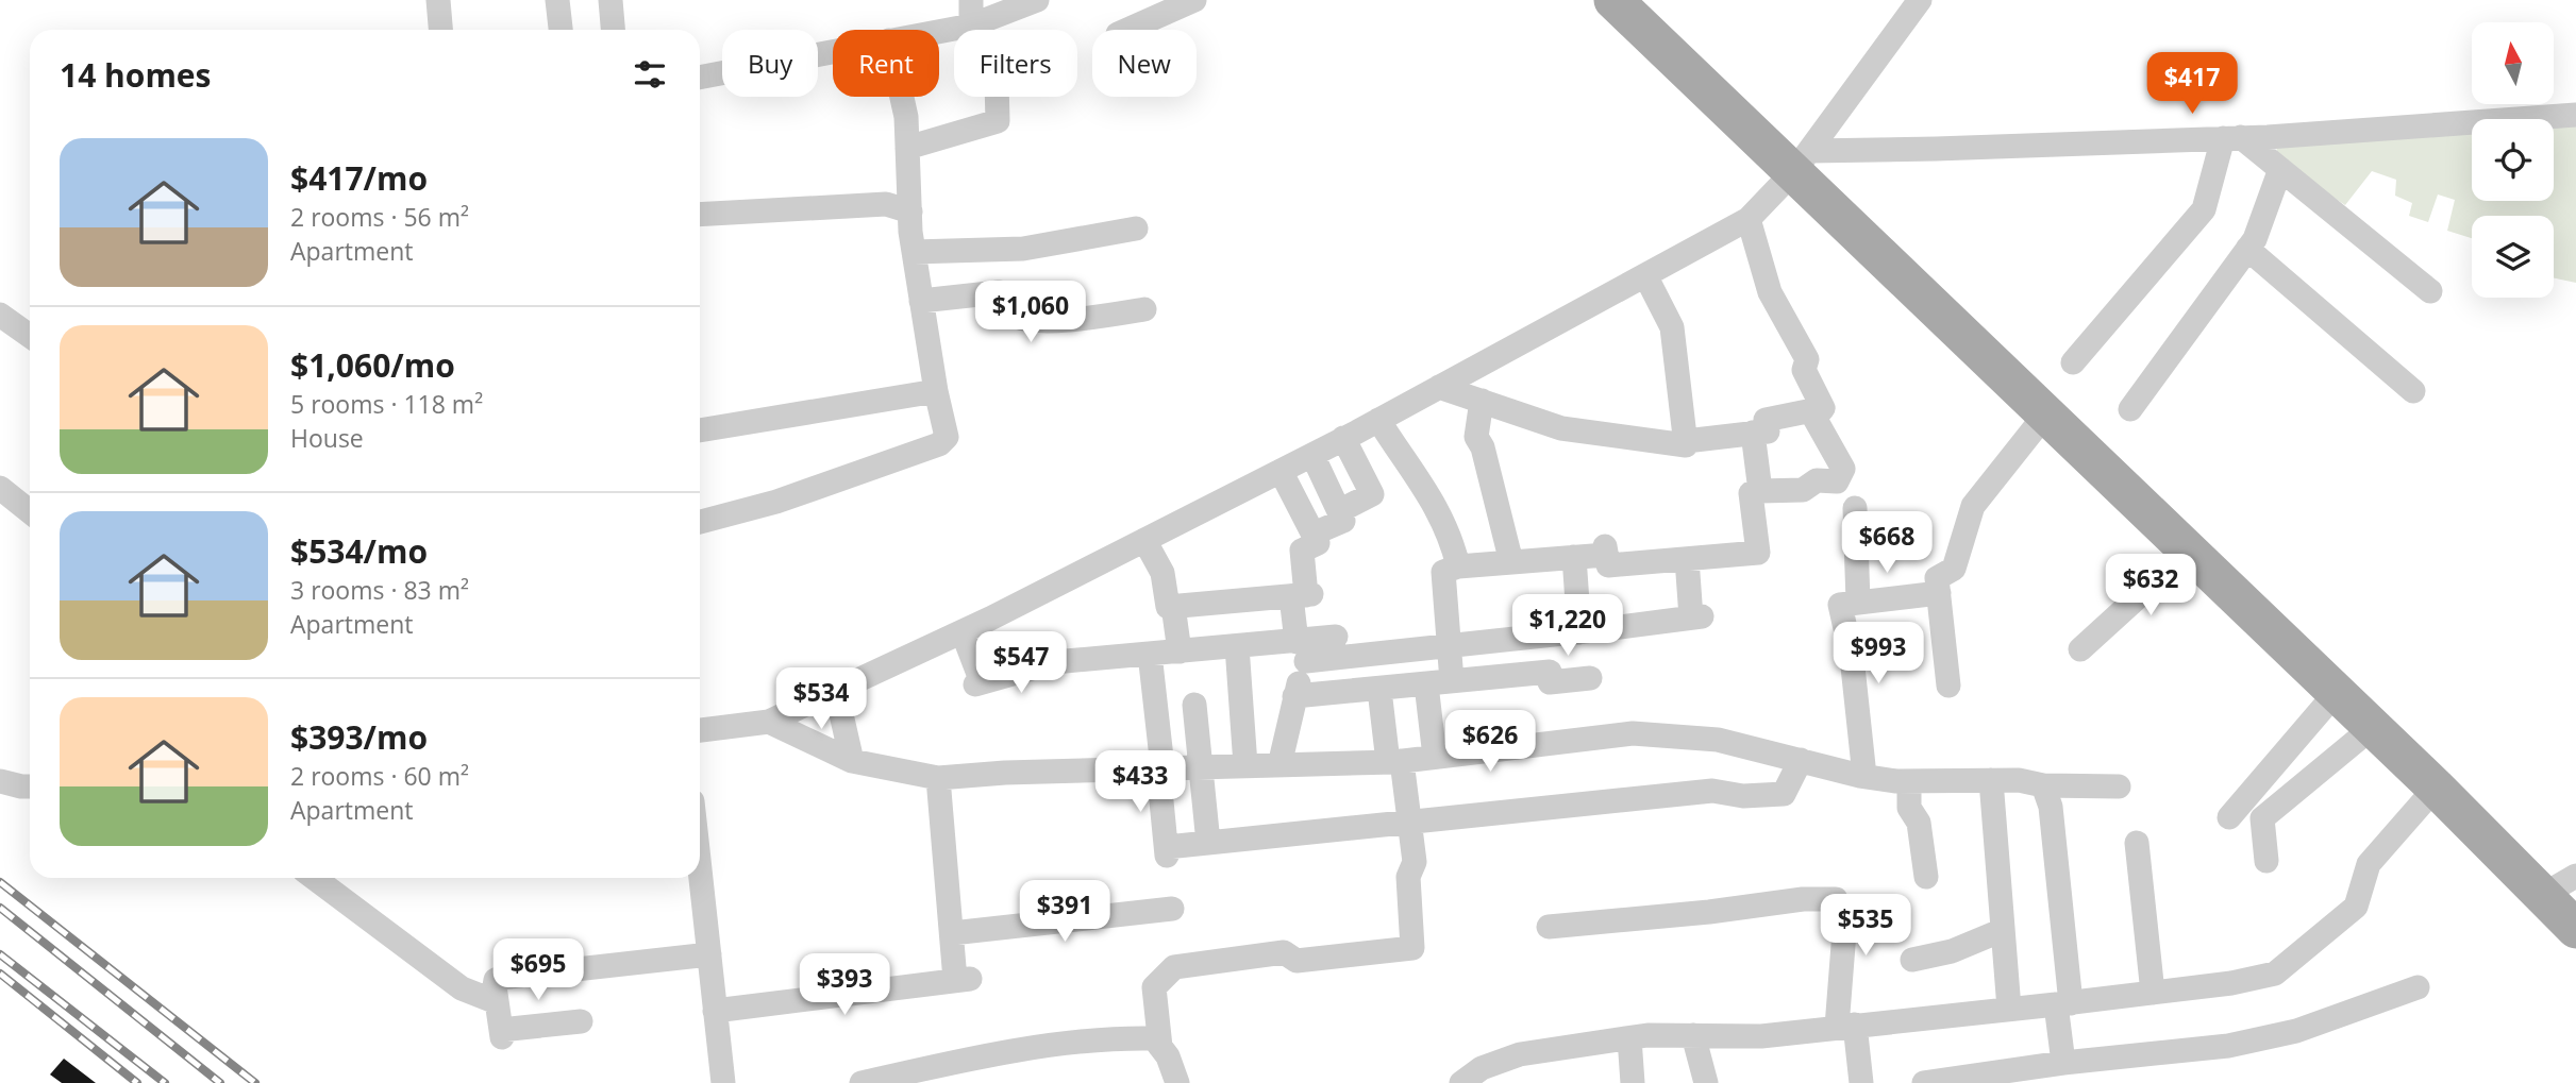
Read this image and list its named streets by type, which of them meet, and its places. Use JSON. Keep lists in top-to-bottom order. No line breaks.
{"north":"top","page":{"chip":["Buy","Rent","Filters","New"],"heading":"14 homes","price":["$417","$1,060","$668","$632","$1,220","$993","$547","$534","$626","$433","$391","$535","$695","$393"],"list":[{"name":"$417/mo","note":"2 rooms · 56 m² · Apartment"},{"name":"$1,060/mo","note":"5 rooms · 118 m² · House"},{"name":"$534/mo","note":"3 rooms · 83 m² · Apartment"},{"name":"$393/mo","note":"2 rooms · 60 m² · Apartment"}]}}
